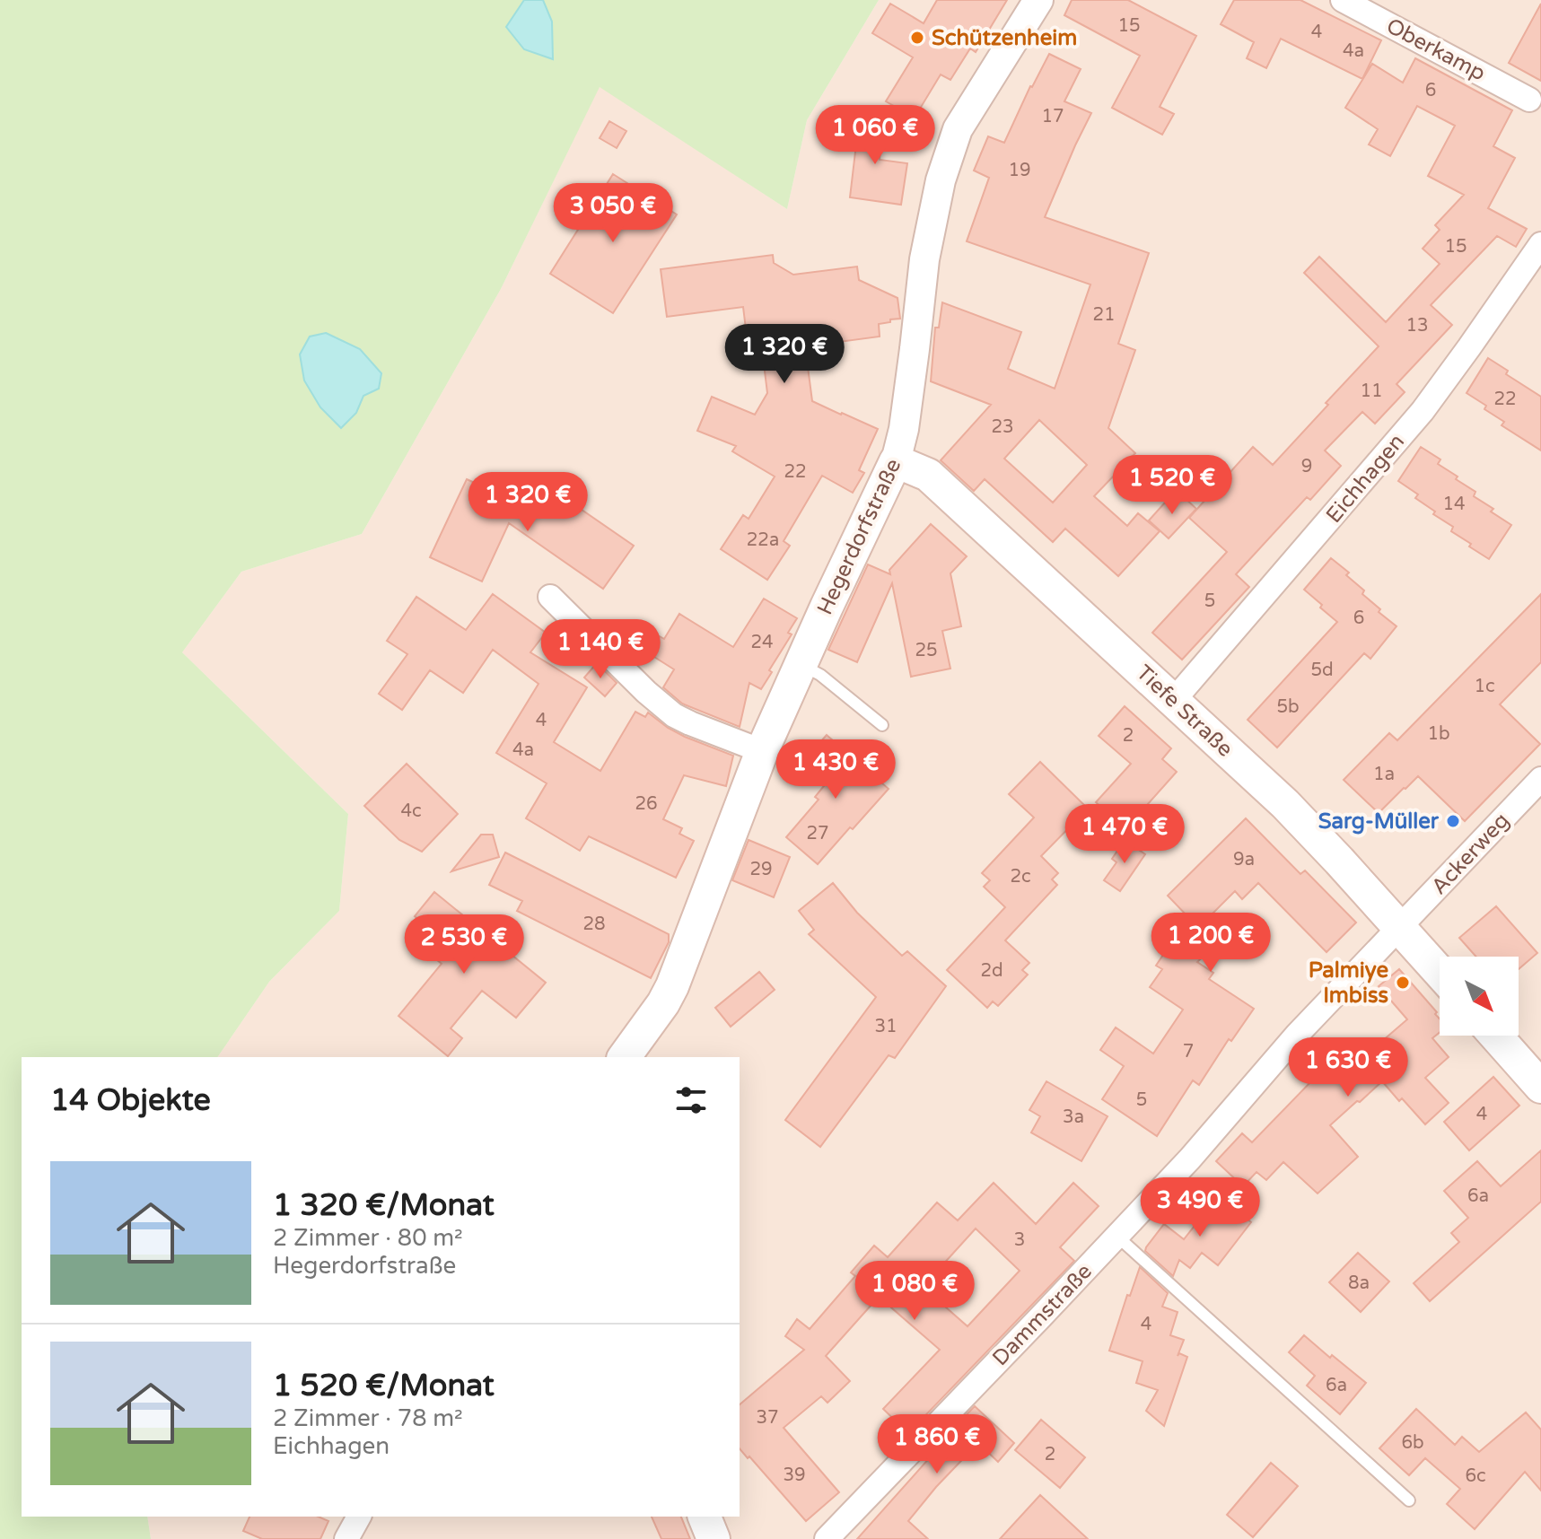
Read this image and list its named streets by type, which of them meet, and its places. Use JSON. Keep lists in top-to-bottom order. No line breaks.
{"streets":{"main road":["Hegerdorfstraße","Tiefe Straße"],"street":["Oberkamp","Eichhagen","Ackerweg","Dammstraße"]},"crossings":[["Eichhagen","Tiefe Straße"],["Hegerdorfstraße","Tiefe Straße"],["Tiefe Straße","Ackerweg"],["Tiefe Straße","Dammstraße"],["Ackerweg","Dammstraße"]],"places":["Schützenheim","Sarg-Müller","Palmiye Imbiss"],"house_numbers":["15","4","4a","6","17","19","15","21","13","11","22","23","9","22","14","22a","5","6","24","25","5d","1c","5b","4","1b","2","4a","1a","26","4c","27","9a","29","2c","28","2d","31","7","5","4","3a","6a","3","8a","4","6a","37","6b","2","39","6c"],"north":"bottom right","page":{"price":["1 060 €","3 050 €","1 320 €","1 520 €","1 320 €","1 140 €","1 430 €","1 470 €","1 200 €","2 530 €","1 630 €","3 490 €","1 080 €","1 860 €"],"heading":"14 Objekte","list":[{"name":"1 320 €/Monat","note":"2 Zimmer · 80 m² · Hegerdorfstraße"},{"name":"1 520 €/Monat","note":"2 Zimmer · 78 m² · Eichhagen"}]}}
